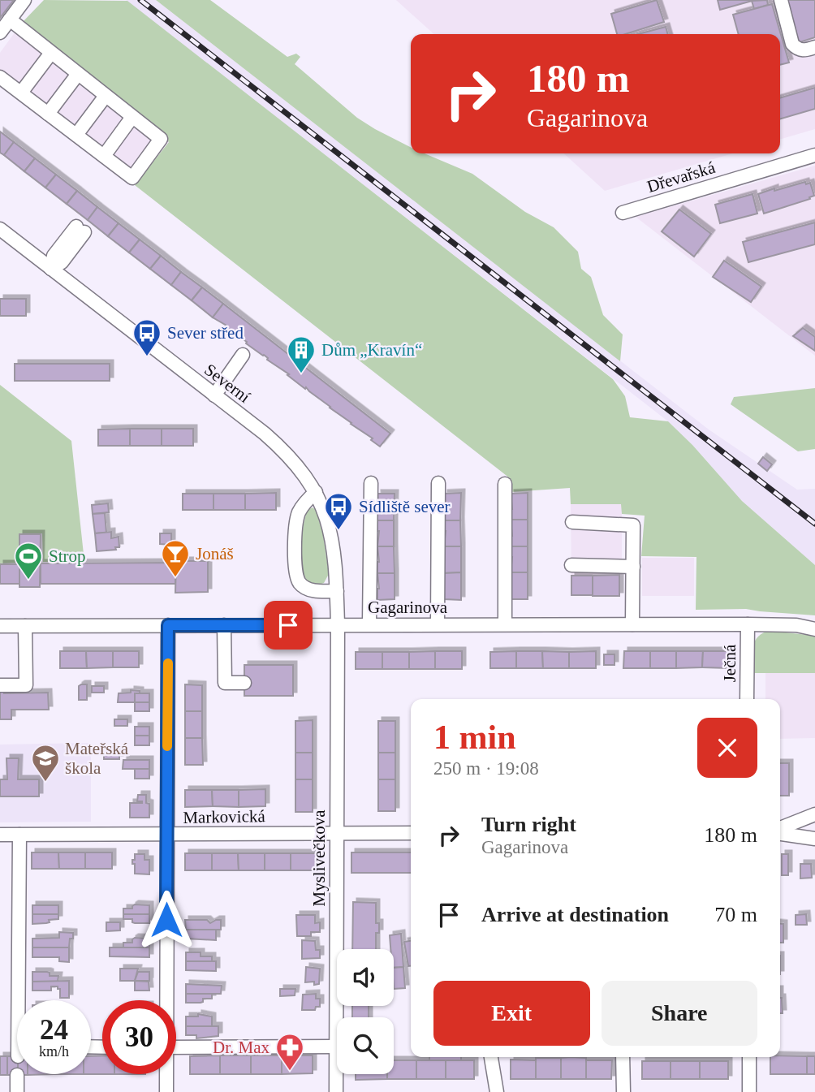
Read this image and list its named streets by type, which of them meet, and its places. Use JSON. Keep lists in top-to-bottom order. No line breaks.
{"streets":{"street":["Dřevařská","Severní","Gagarinova","Ječná","Markovická","Myslivečkova"]},"crossings":[["Severní","Gagarinova"],["Severní","Myslivečkova"],["Gagarinova","Ječná"],["Gagarinova","Myslivečkova"],["Markovická","Myslivečkova"]],"places":{"bus stop":["Sever střed","Sídliště sever"],"building":["Dům „Kravín“"],"bar":["Jonáš"],"sports":["Strop"],"school or university":["Mateřská škola"],"pharmacy":["Dr. Max"]},"page":{"turn":["180 m","Gagarinova"],"heading":["1 min","250 m · 19:08"],"list":[{"name":"Turn right","note":"Gagarinova","value":"180 m"},{"name":"Arrive at destination","value":"70 m"}],"buttons":["Exit","Share"],"speed":"24 km/h","limit":"30"}}
